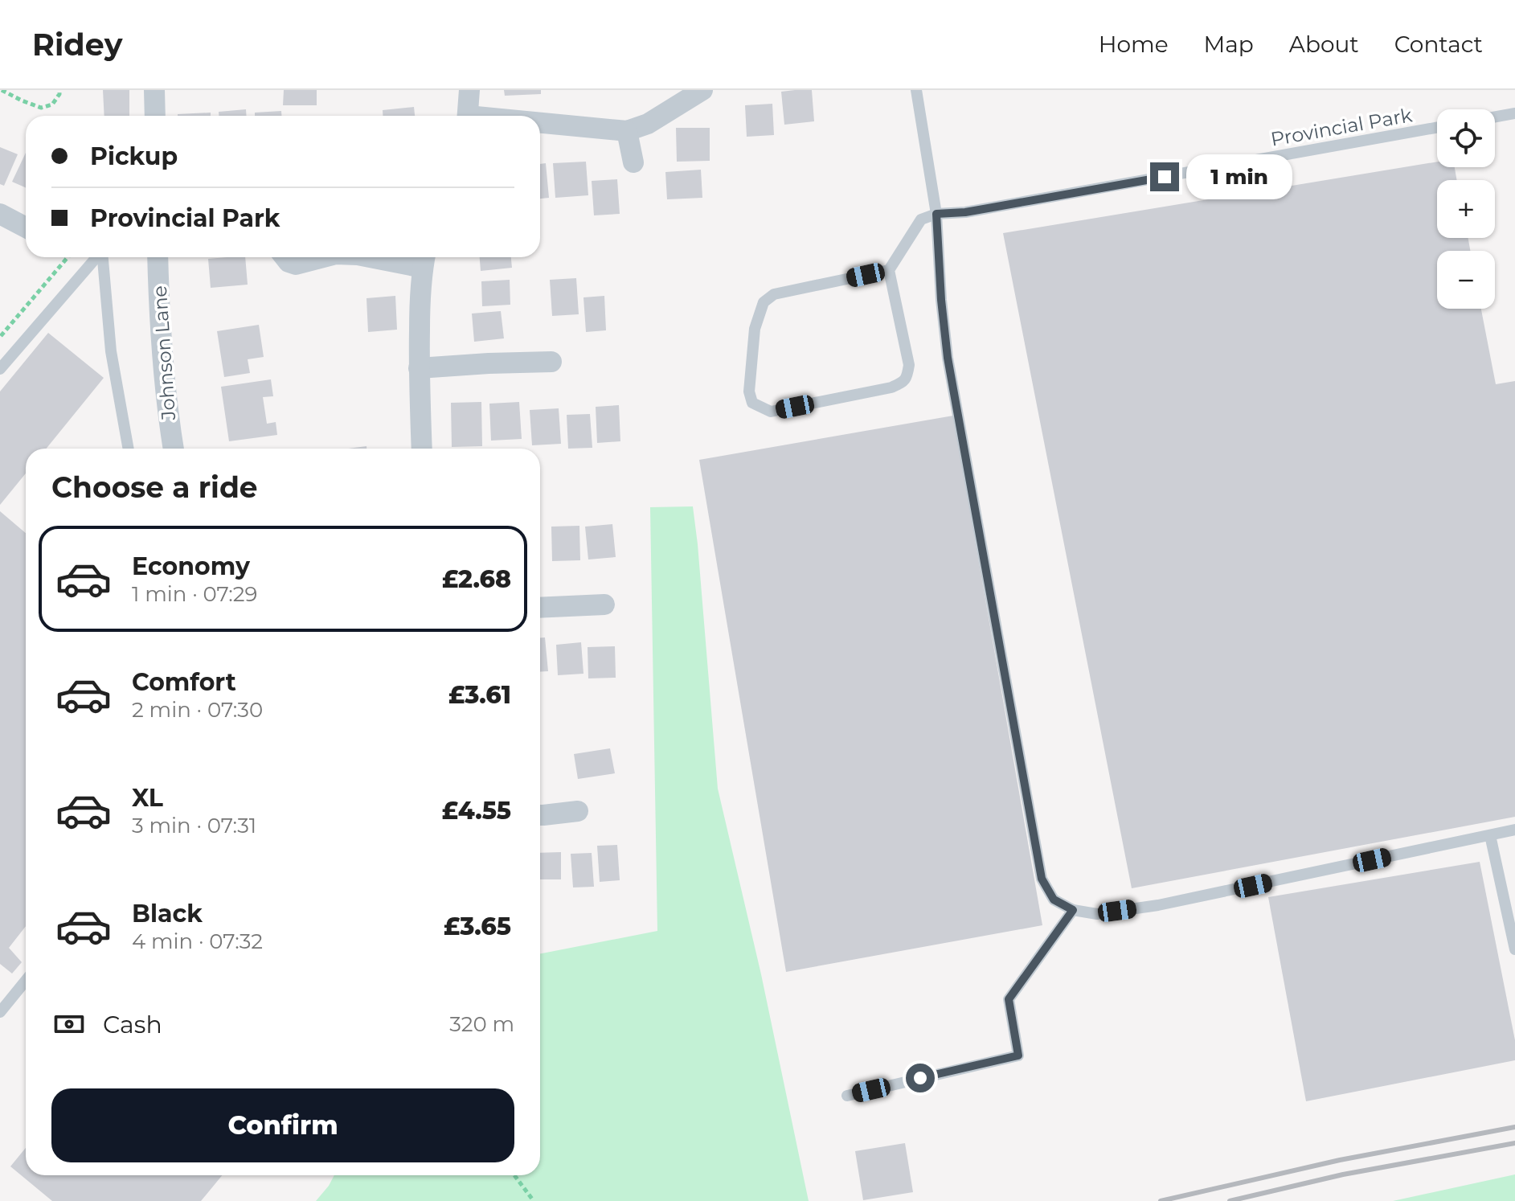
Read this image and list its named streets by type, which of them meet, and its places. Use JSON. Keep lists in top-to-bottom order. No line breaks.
{"streets":{"street":["Johnson Lane"],"lane":["Provincial Park"]},"page":{"header":"Ridey","nav":["Home","Map","About","Contact"],"map_buttons":["+","−"],"banner":["Pickup","Provincial Park"],"bubble":"1 min","heading":"Choose a ride","list":[{"name":"Economy","note":"1 min · 07:29","value":"£2.68"},{"name":"Comfort","note":"2 min · 07:30","value":"£3.61"},{"name":"XL","note":"3 min · 07:31","value":"£4.55"},{"name":"Black","note":"4 min · 07:32","value":"£3.65"}],"pay":["Cash","320 m"],"buttons":"Confirm"}}
